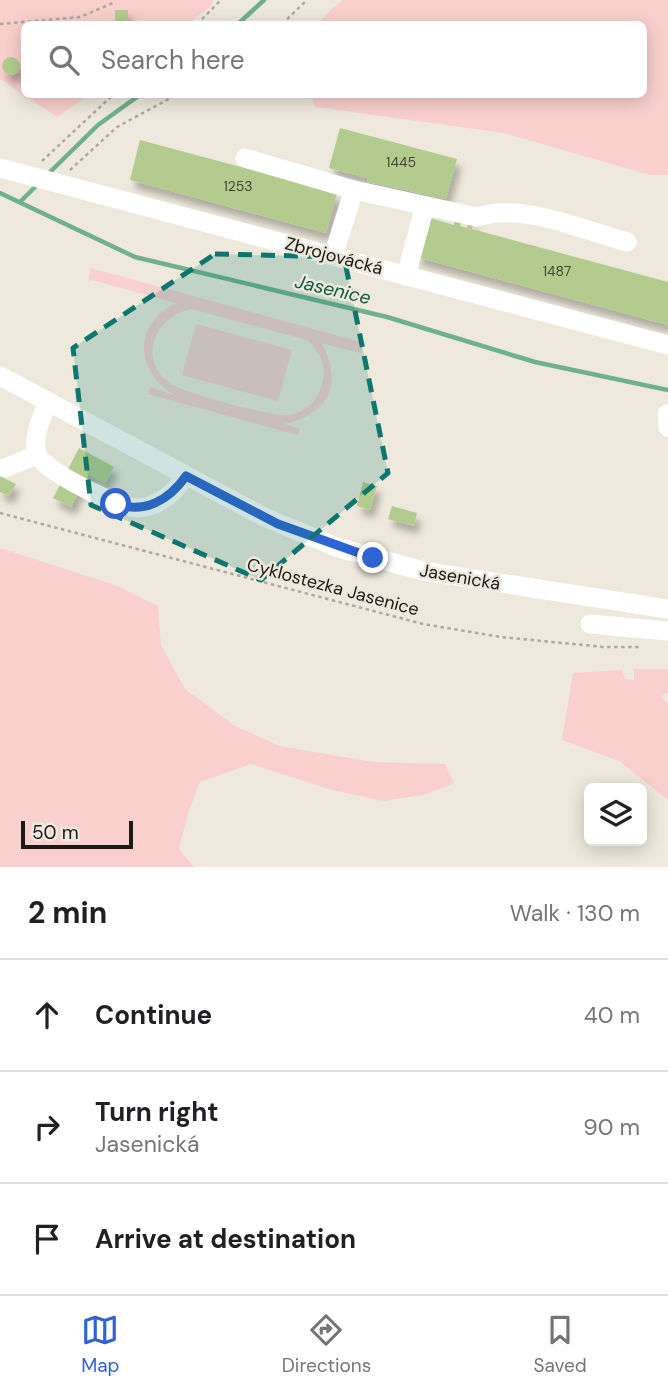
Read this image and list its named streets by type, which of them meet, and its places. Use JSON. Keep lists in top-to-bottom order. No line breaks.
{"streets":{"street":["Zbrojovácká","Jasenická"],"path":["Cyklostezka Jasenice"]},"water":["Jasenice"],"house_numbers":["1445","1253","1487"],"scale_bar":"50 m","page":{"search":"Search here","scale":"50 m","heading":["2 min","Walk · 130 m"],"list":[["Continue","40 m"],["Turn right","Jasenická","90 m"],"Arrive at destination"],"nav":["Map","Directions","Saved"]}}
